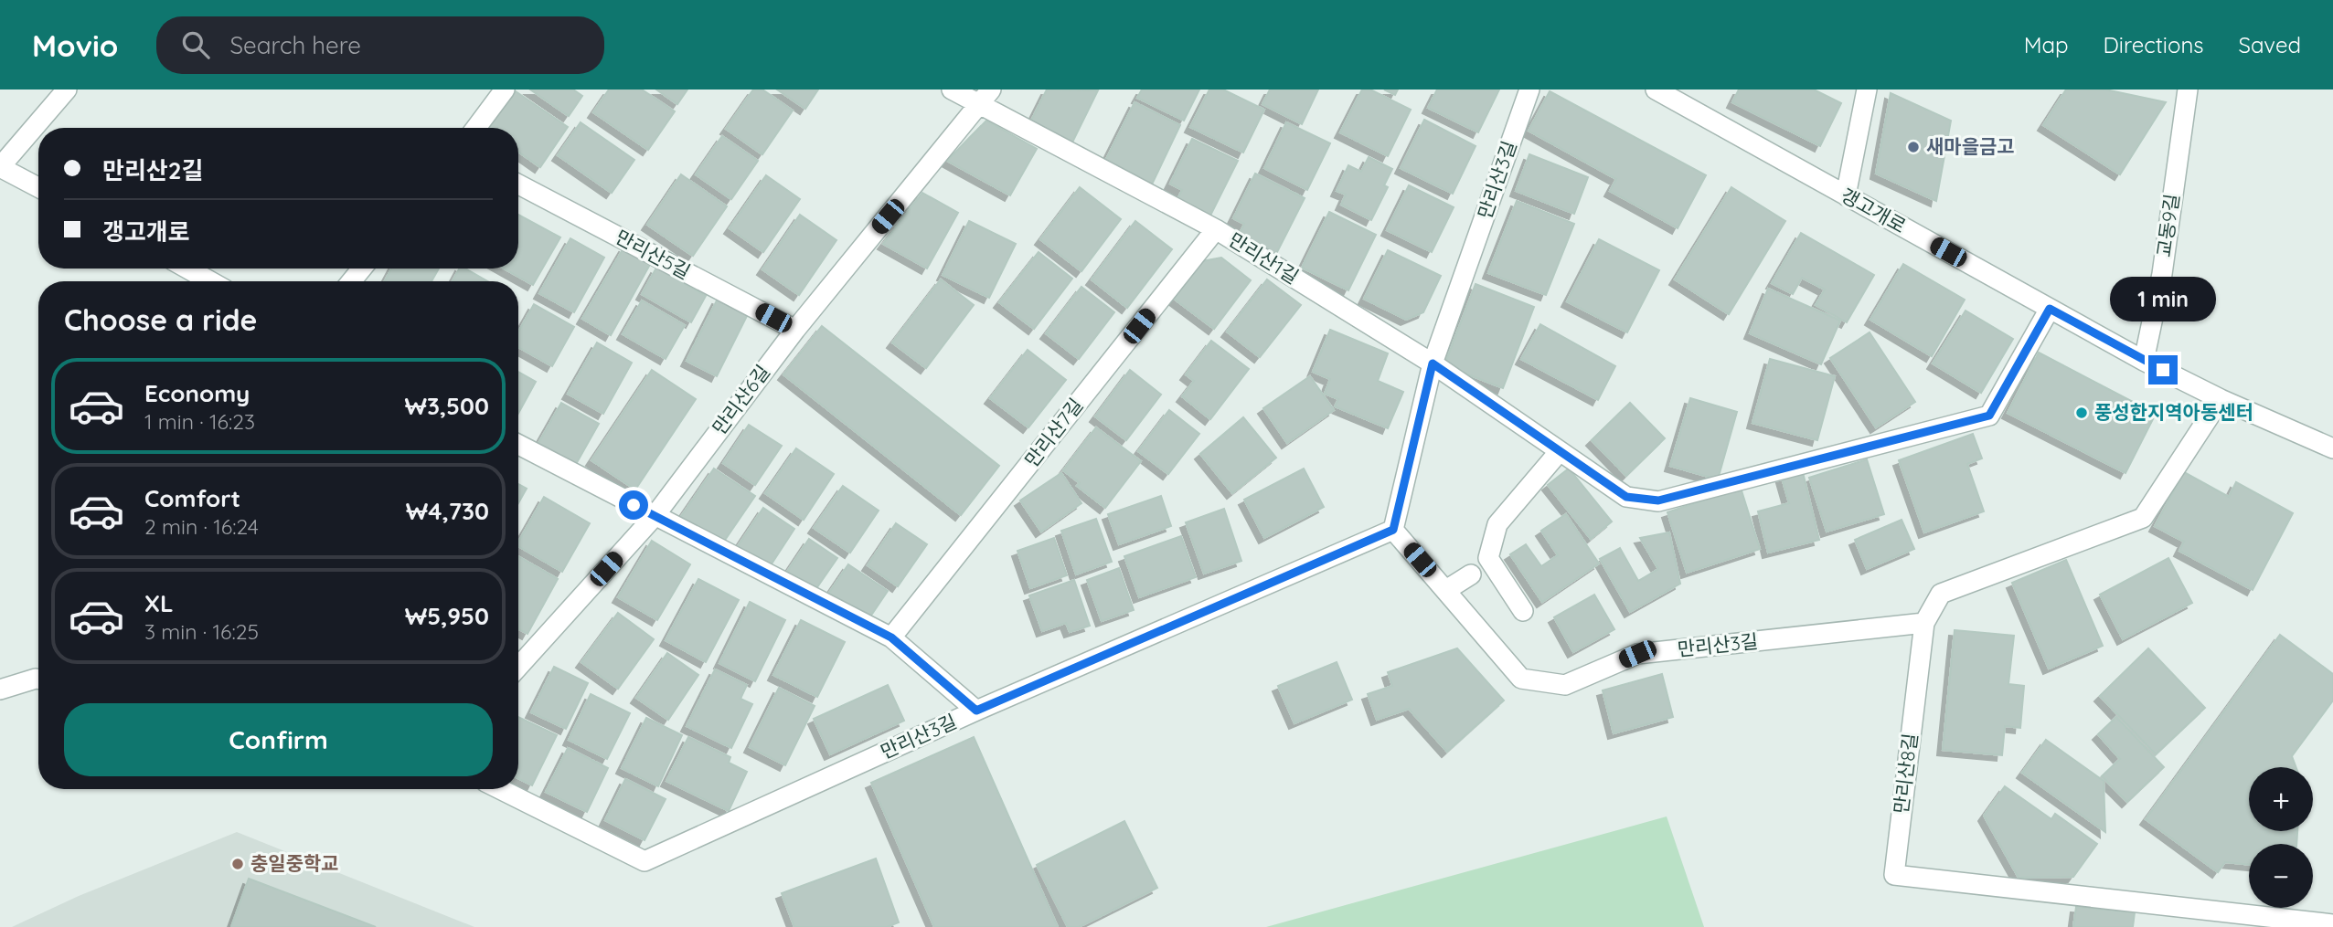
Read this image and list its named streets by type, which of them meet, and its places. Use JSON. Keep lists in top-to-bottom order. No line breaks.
{"streets":{"street":["만리산3길","갱고개로","교동9길","만리산5길","만리산1길","만리산6길","만리산7길","만리산8길"]},"crossings":[["만리산3길","만리산1길"],["만리산3길","만리산8길"],["갱고개로","교동9길"],["갱고개로","만리산1길"],["갱고개로","만리산8길"],["만리산5길","만리산6길"],["만리산1길","만리산6길"],["만리산1길","만리산7길"]],"places":["새마을금고","풍성한지역아동센터","충일중학교"],"page":{"header":"Movio","search":"Search here","nav":["Map","Directions","Saved"],"banner":["만리산2길","갱고개로"],"bubble":"1 min","heading":"Choose a ride","list":[{"name":"Economy","note":"1 min · 16:23","value":"₩3,500"},{"name":"Comfort","note":"2 min · 16:24","value":"₩4,730"},{"name":"XL","note":"3 min · 16:25","value":"₩5,950"}],"buttons":"Confirm","map_buttons":["+","−"]}}
